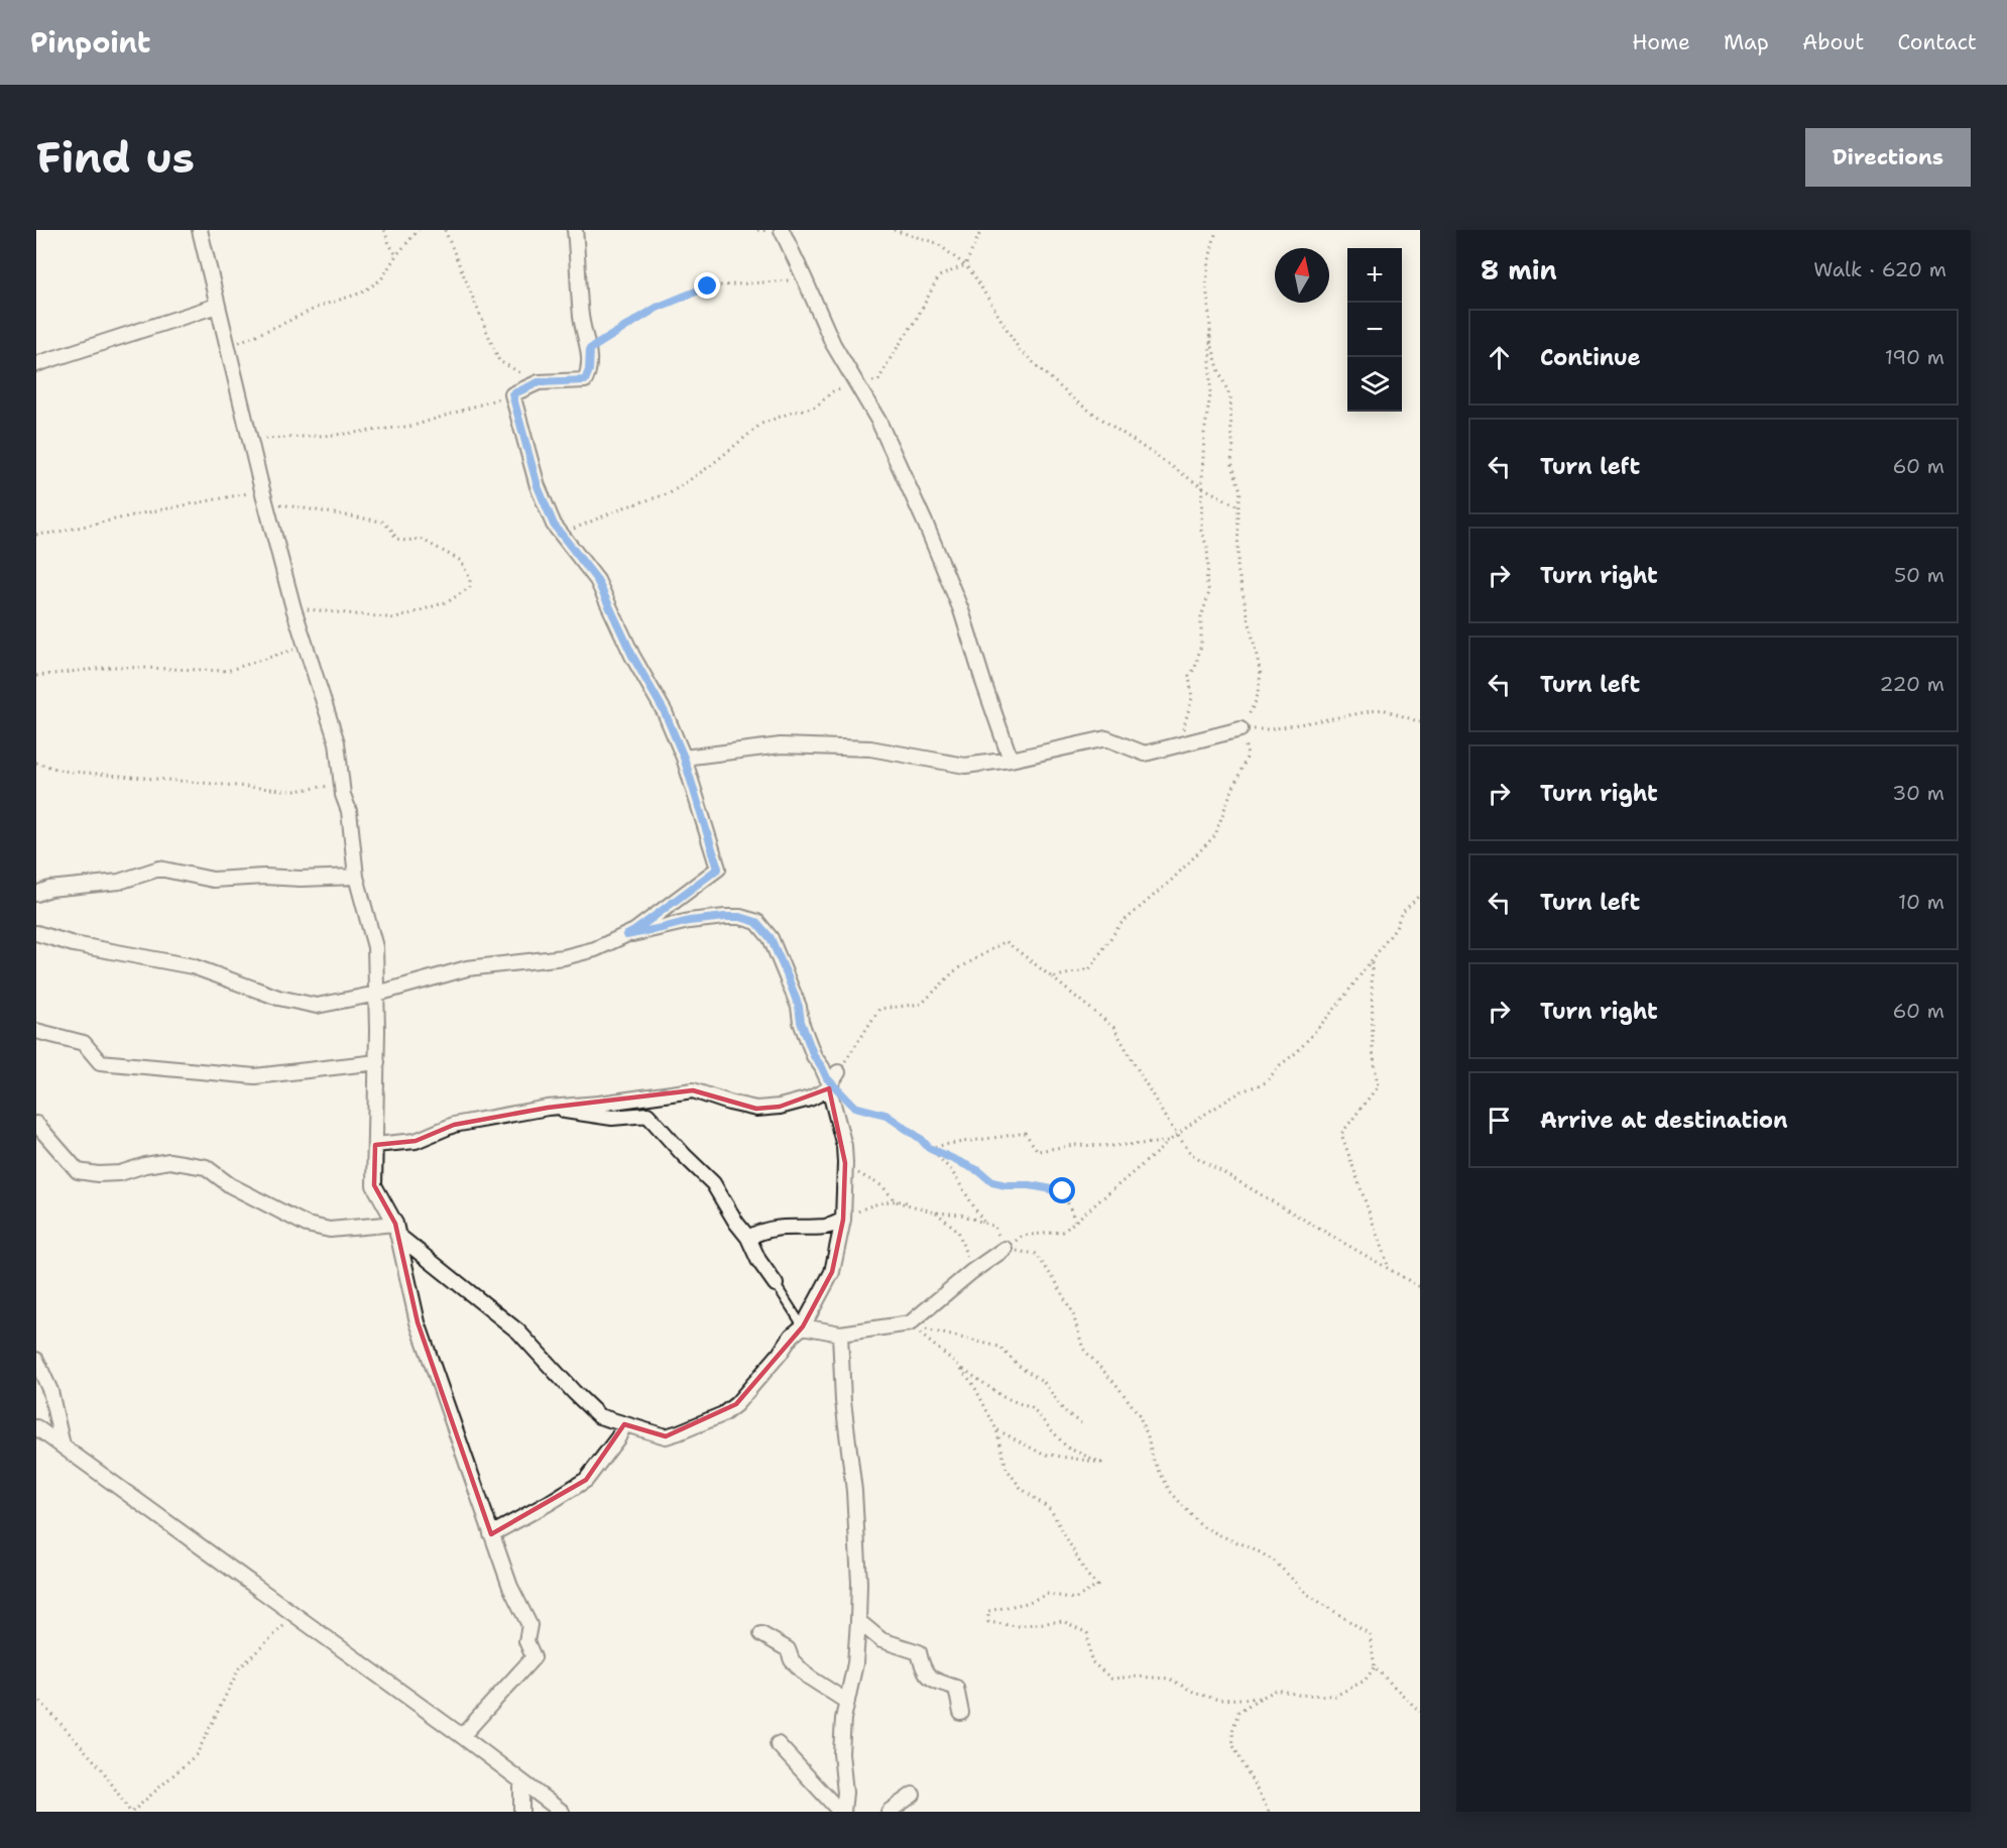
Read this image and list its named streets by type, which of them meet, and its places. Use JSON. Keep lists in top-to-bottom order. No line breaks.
{"north":"top","page":{"header":"Pinpoint","nav":["Home","Map","About","Contact"],"buttons":"Directions","title":"Find us","heading":["8 min","Walk · 620 m"],"map_buttons":["+","−"],"list":[["Continue","190 m"],["Turn left","60 m"],["Turn right","50 m"],["Turn left","220 m"],["Turn right","30 m"],["Turn left","10 m"],["Turn right","60 m"],"Arrive at destination"]}}
